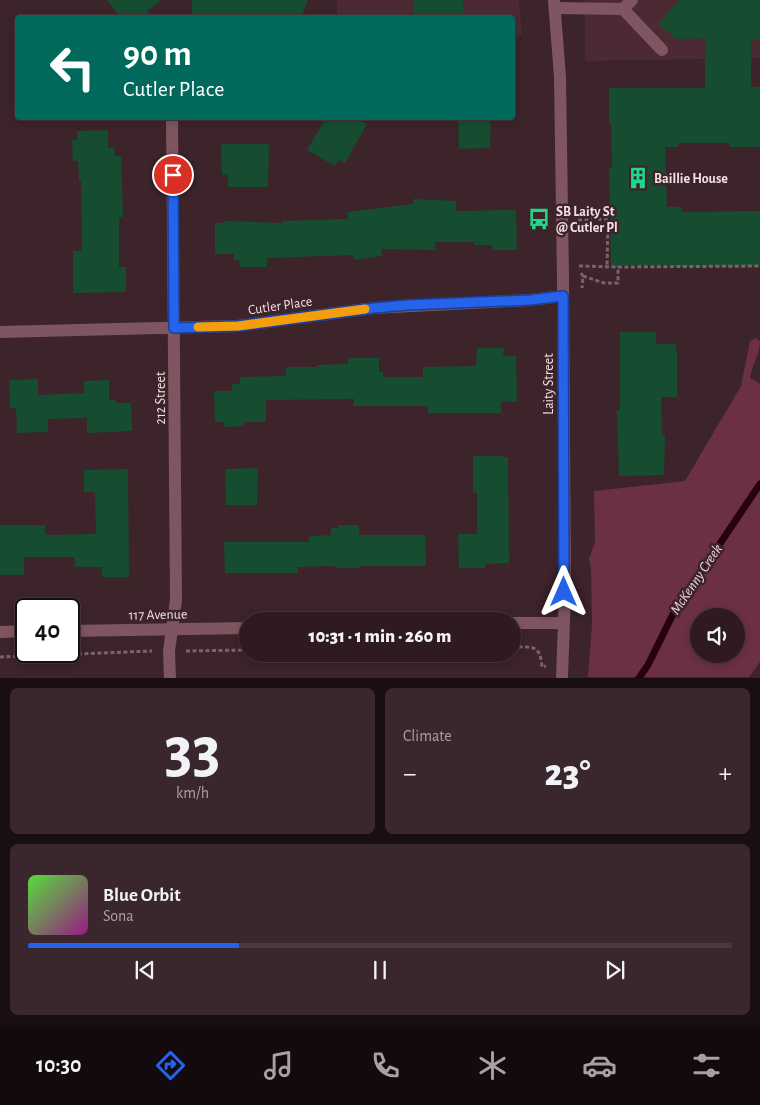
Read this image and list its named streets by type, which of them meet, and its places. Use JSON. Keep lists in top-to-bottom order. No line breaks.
{"streets":{"street":["Cutler Place","Laity Street","212 Street","117 Avenue"]},"crossings":[["Cutler Place","Laity Street"],["Cutler Place","212 Street"],["212 Street","117 Avenue"]],"water":["McKenny Creek"],"places":{"building":["Baillie House"],"bus stop":["SB Laity St @ Cutler Pl"]},"page":{"turn":["90 m","Cutler Place"],"limit":"40","trip":"10:31 · 1 min · 260 m","tile":[["33","km/h"],"Climate"],"heat":["−","23°","+"],"song":["Blue Orbit","Sona"],"tabs":"10:30"}}
